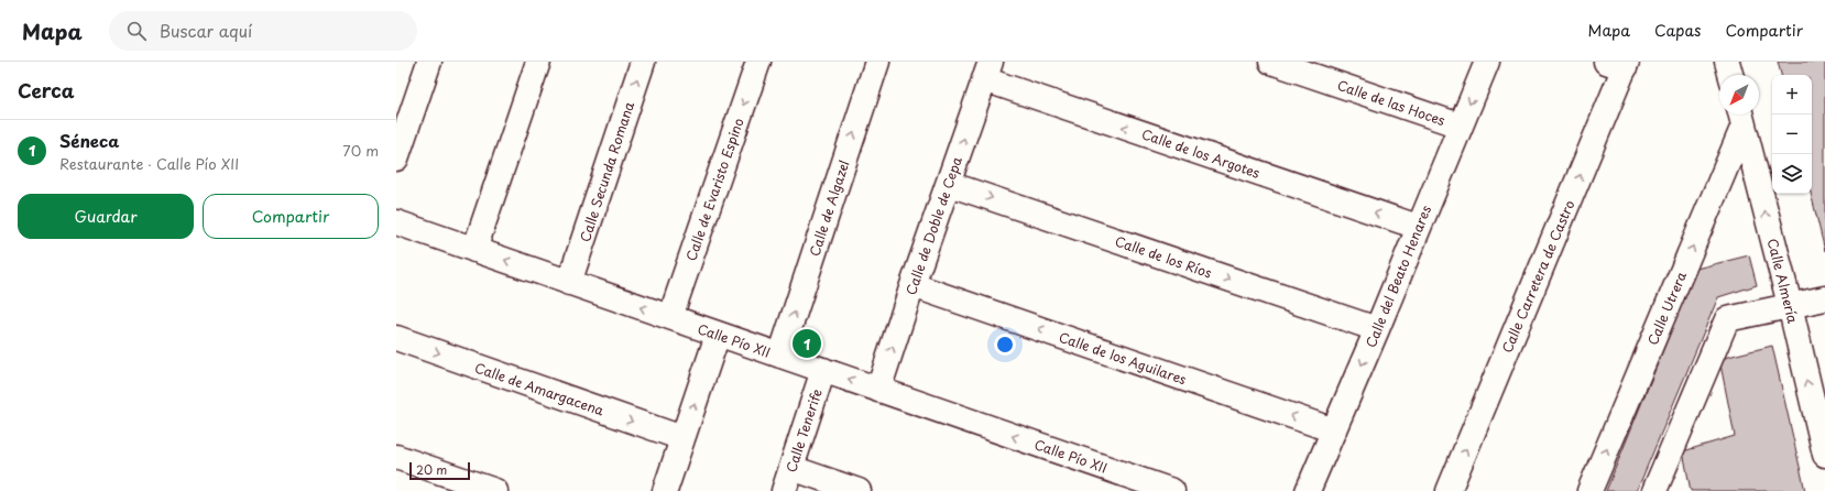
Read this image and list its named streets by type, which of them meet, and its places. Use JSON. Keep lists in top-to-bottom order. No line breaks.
{"streets":{"street":["Calle de las Hoces","Calle de los Argotes","Calle Secunda Romana","Calle de Evaristo Espino","Calle de Algazel","Calle de Doble de Cepa","Calle de los Ríos","Calle del Beato Henares","Calle Carretera de Castro","Calle Almería","Calle Utrera","Calle Pío XII","Calle de los Aguilares","Calle de Amargacena","Calle Tenerife"]},"crossings":[["Calle de las Hoces","Calle del Beato Henares"],["Calle de los Argotes","Calle de Doble de Cepa"],["Calle de los Argotes","Calle del Beato Henares"],["Calle Secunda Romana","Calle Pío XII"],["Calle de Evaristo Espino","Calle Pío XII"],["Calle de Algazel","Calle Pío XII"],["Calle de Doble de Cepa","Calle de los Ríos"],["Calle de Doble de Cepa","Calle Pío XII"],["Calle de Doble de Cepa","Calle de los Aguilares"],["Calle de los Ríos","Calle del Beato Henares"],["Calle del Beato Henares","Calle de los Aguilares"],["Calle Almería","Calle Utrera"],["Calle Pío XII","Calle Tenerife"]],"one_way":["Calle de los Argotes","Calle de Algazel","Calle de Doble de Cepa","Calle de los Ríos","Calle del Beato Henares","Calle Carretera de Castro","Calle Almería","Calle Utrera","Calle Pío XII","Calle de los Aguilares"],"scale_bar":"20 m","north":"bottom left","page":{"header":"Mapa","search":"Buscar aquí","nav":["Mapa","Capas","Compartir"],"heading":"Cerca","map_buttons":["+","−"],"list":[{"mark":"1","name":"Séneca","note":"Restaurante · Calle Pío XII","value":"70 m"}],"buttons":["Guardar","Compartir"],"pins":"1","scale":"20 m"}}
